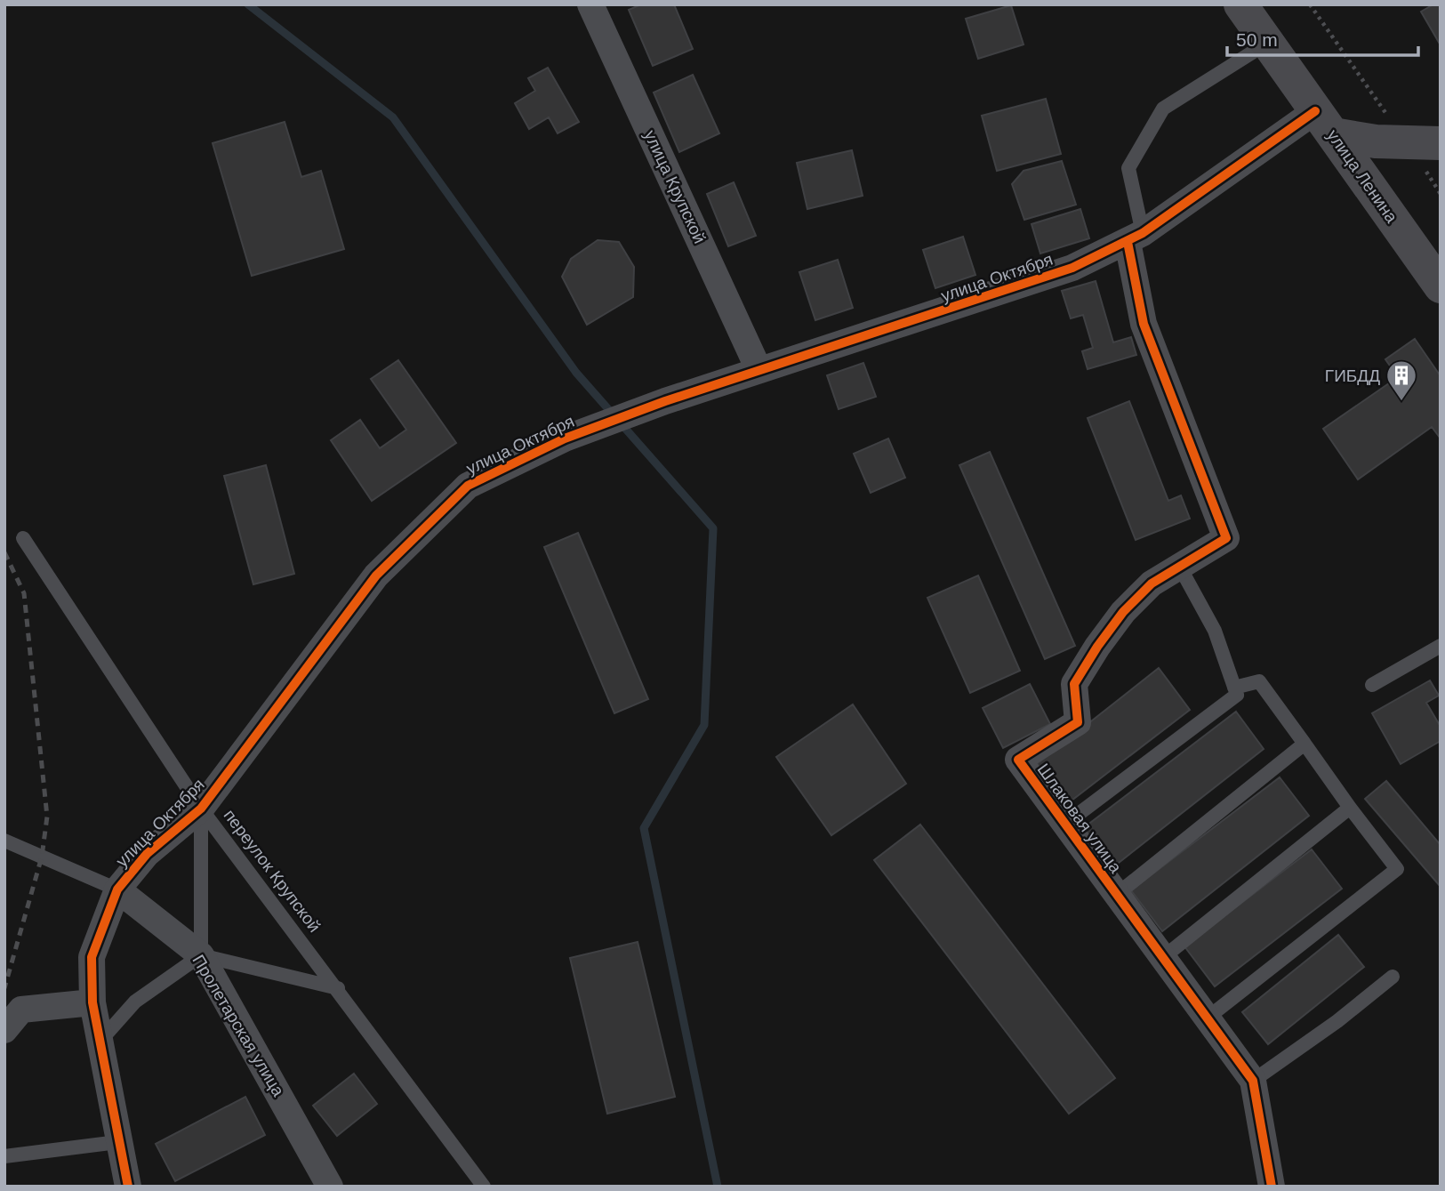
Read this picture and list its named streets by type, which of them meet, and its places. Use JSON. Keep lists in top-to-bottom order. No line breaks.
{"streets":{"street":["улица Ленина","улица Крупской","улица Октября","Шлаковая улица","Пролетарская улица"],"lane":["переулок Крупской"]},"crossings":[["улица Ленина","улица Октября"],["улица Крупской","улица Октября"],["улица Октября","Шлаковая улица"],["улица Октября","переулок Крупской"],["улица Октября","Пролетарская улица"]],"places":{"building":["ГИБДД"]},"scale_bar":"50 m"}
